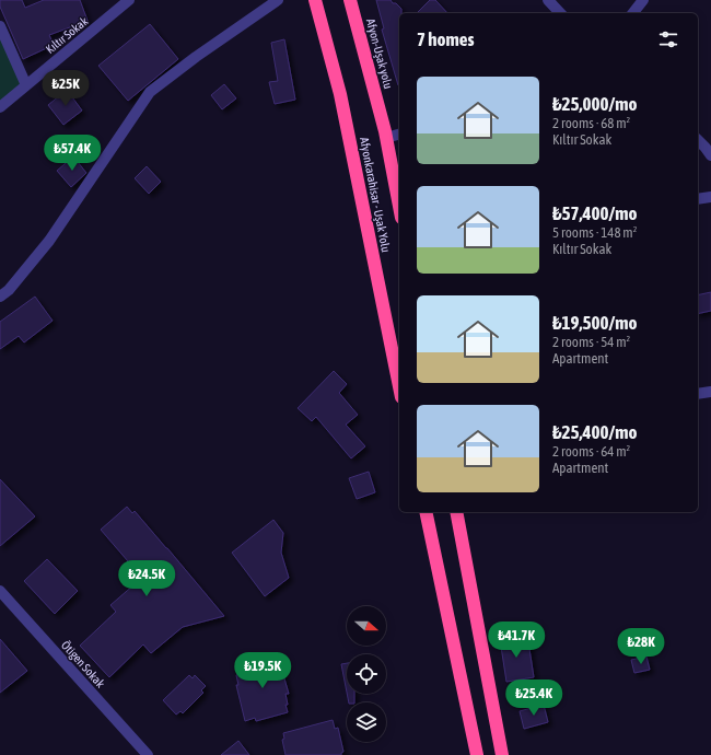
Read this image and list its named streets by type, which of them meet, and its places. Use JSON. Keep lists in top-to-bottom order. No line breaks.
{"streets":{"highway":["Afyon-Uşak yolu","Afyonkarahisar - Uşak Yolu"],"street":["Kıltır Sokak","Ötigen Sokak"]},"north":"right","page":{"heading":"7 homes","list":[{"name":"₺25,000/mo","note":"2 rooms · 68 m² · Kıltır Sokak"},{"name":"₺57,400/mo","note":"5 rooms · 148 m² · Kıltır Sokak"},{"name":"₺19,500/mo","note":"2 rooms · 54 m² · Apartment"},{"name":"₺25,400/mo","note":"2 rooms · 64 m² · Apartment"}],"price":["₺25K","₺57.4K","₺24.5K","₺41.7K","₺28K","₺19.5K","₺25.4K"]}}
